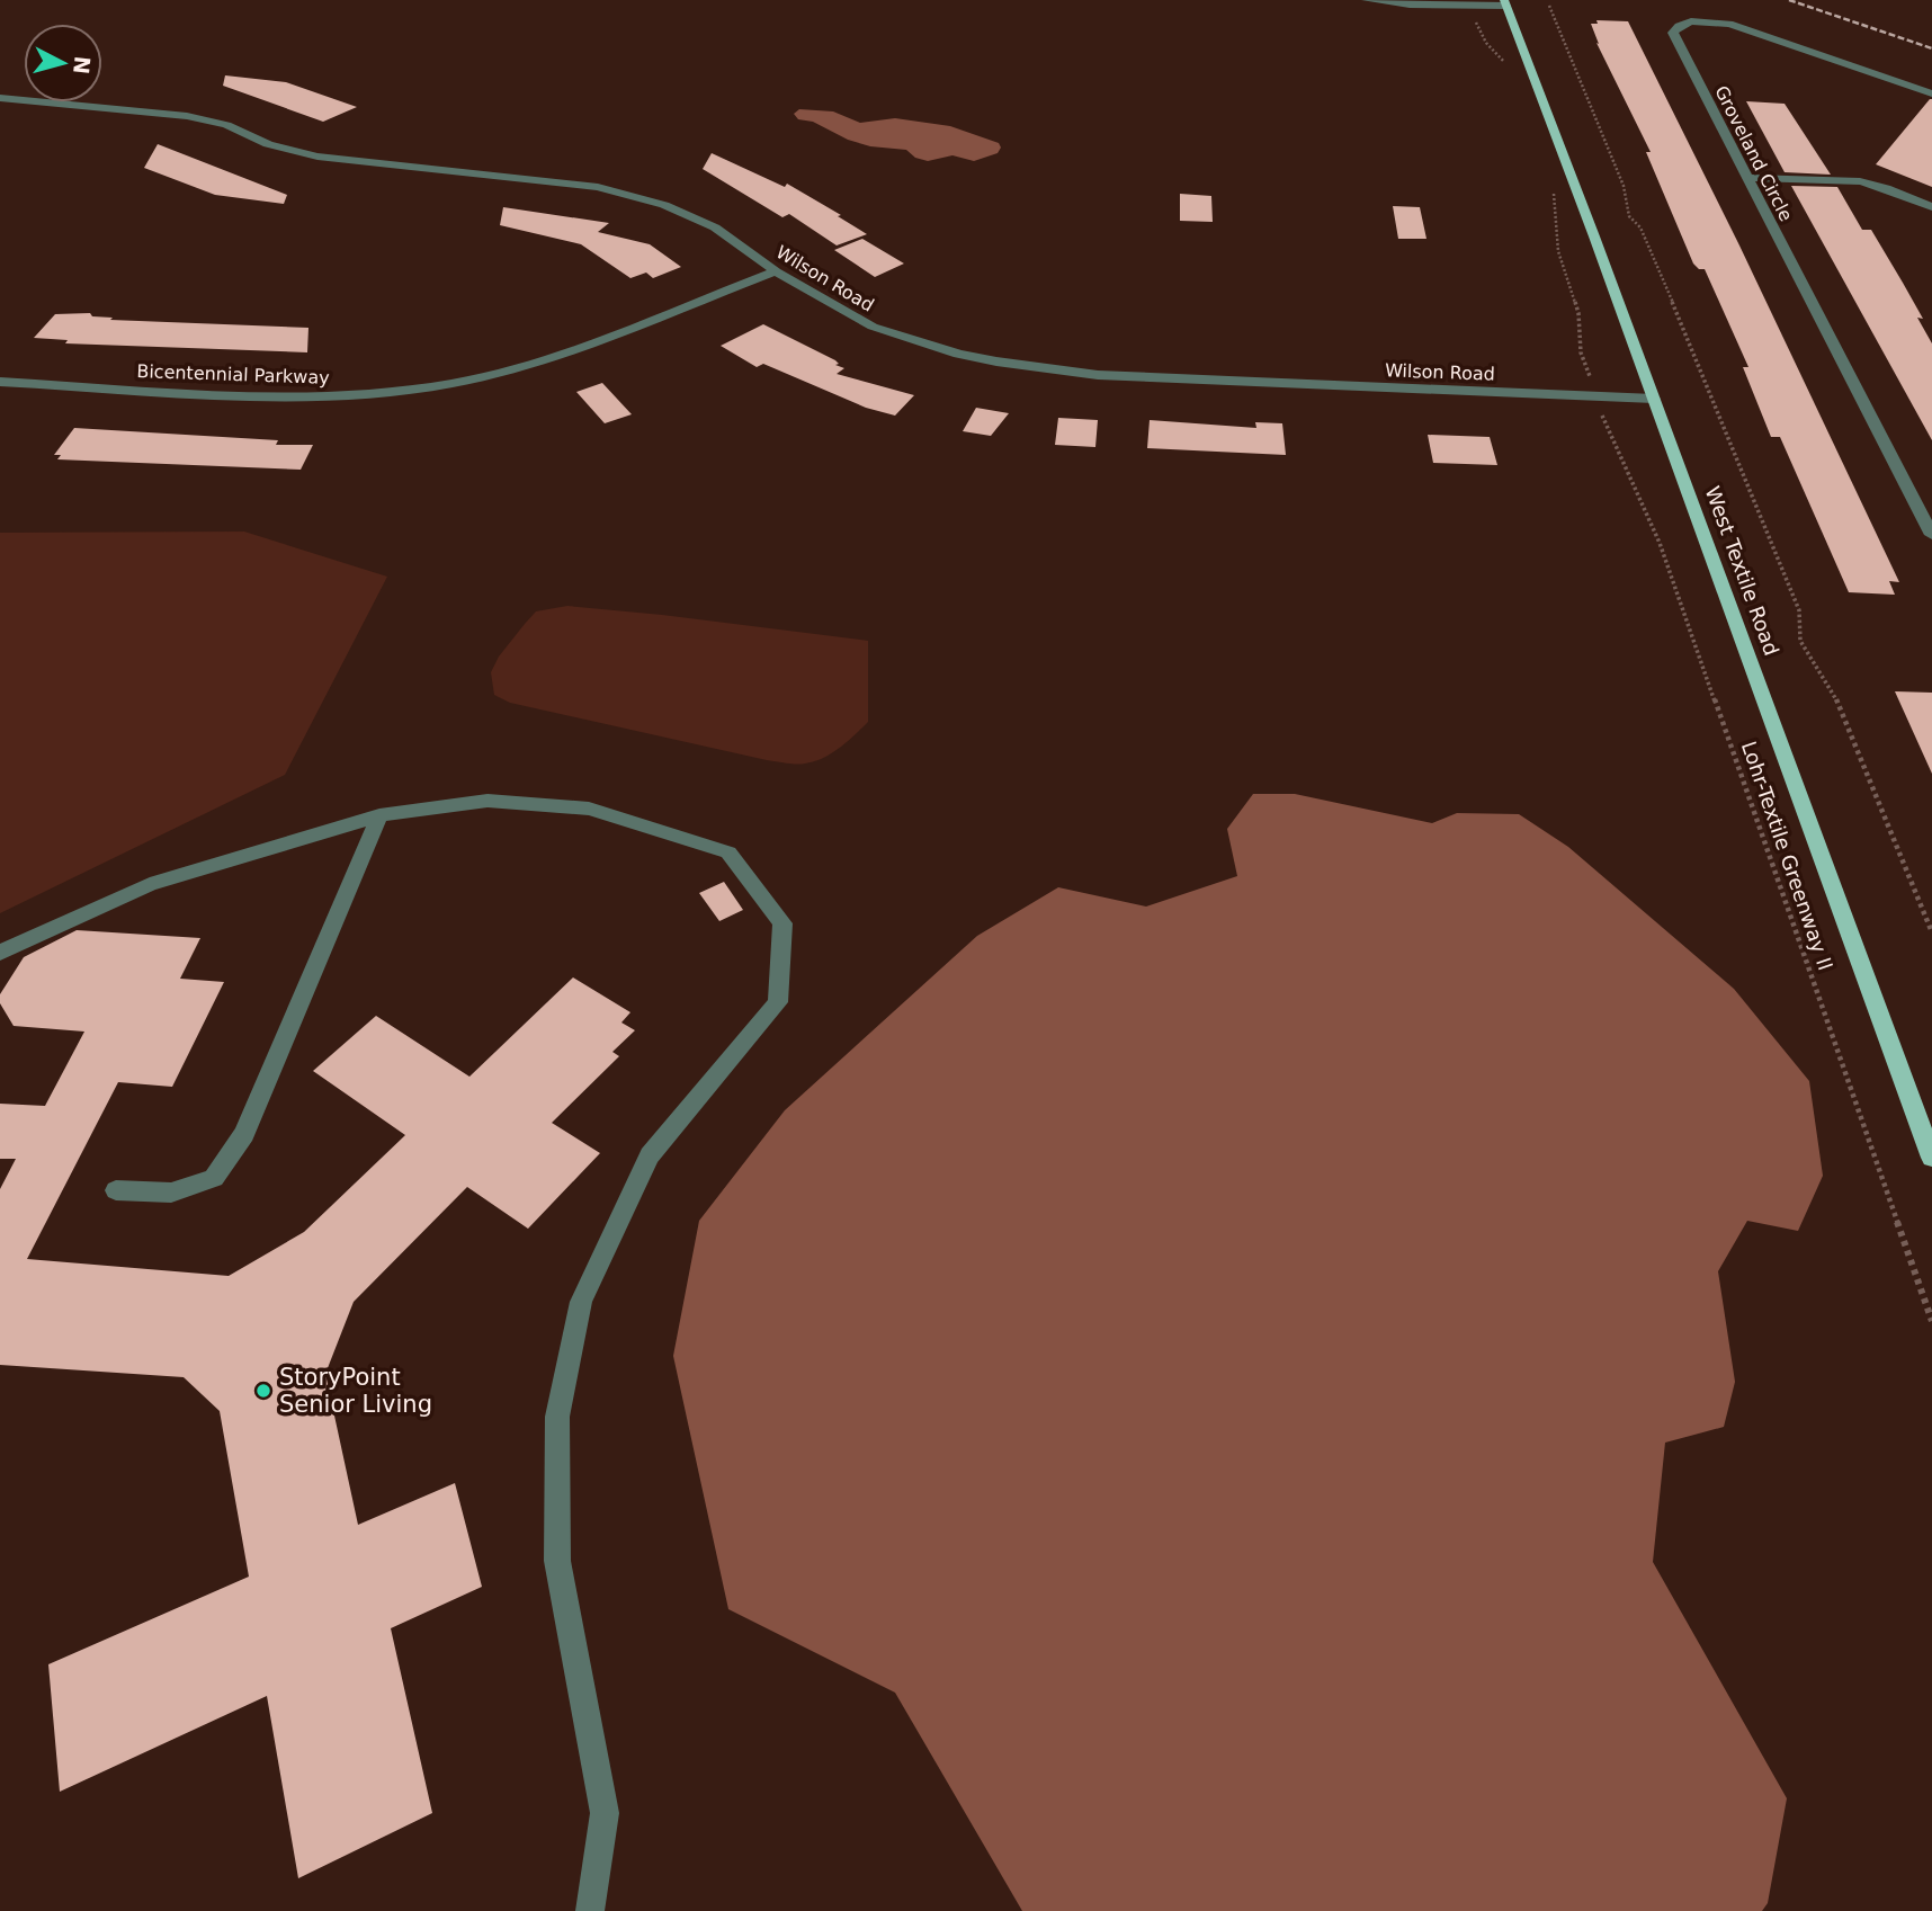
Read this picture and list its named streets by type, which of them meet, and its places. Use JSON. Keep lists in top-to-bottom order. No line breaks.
{"streets":{"main road":["West Textile Road"],"street":["Groveland Circle","Wilson Road","Bicentennial Parkway"],"path":["Lohr-Textile Greenway II"]},"crossings":[["Wilson Road","Bicentennial Parkway"],["Wilson Road","West Textile Road"]],"places":["StoryPoint Senior Living"],"north":"right"}
